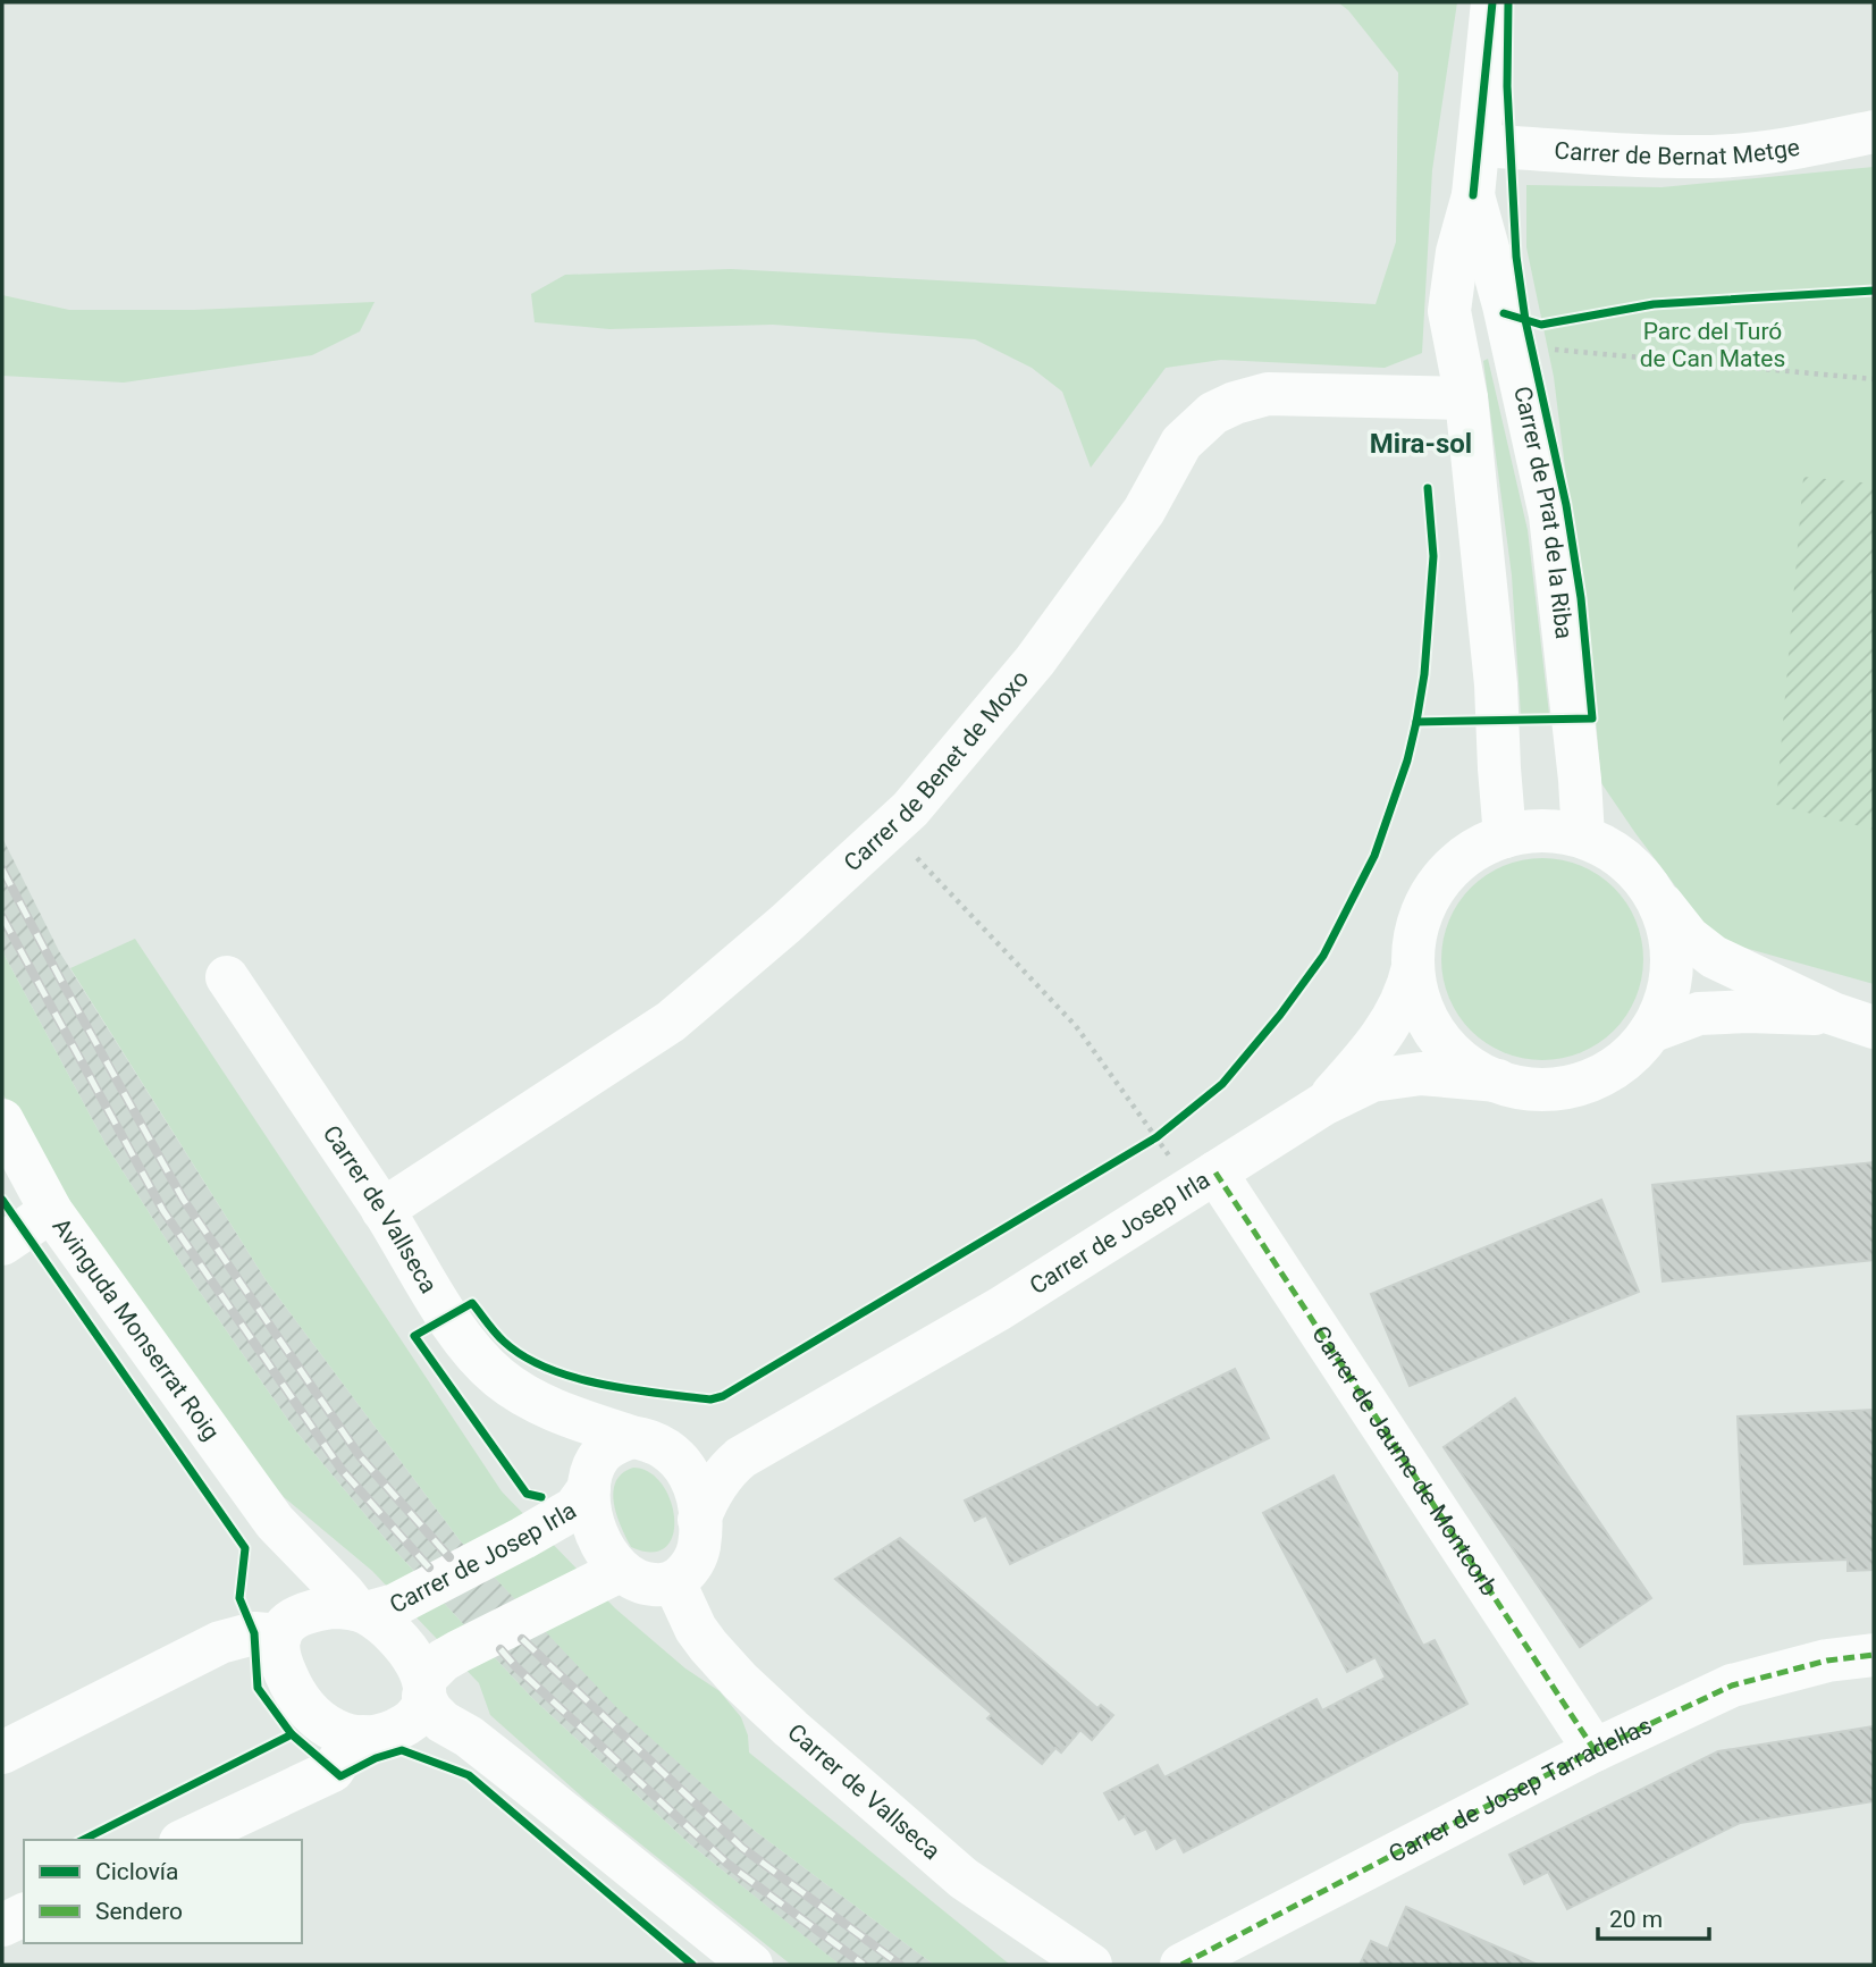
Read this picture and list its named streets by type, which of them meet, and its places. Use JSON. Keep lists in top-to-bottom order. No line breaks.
{"streets":{"street":["Carrer de Bernat Metge","Carrer de Prat de la Riba","Carrer de Benet de Moxo","Carrer de Vallseca","Carrer de Josep Irla","Avinguda Monserrat Roig","Carrer de Jaume de Montcorb","Carrer de Josep Tarradellas"]},"crossings":[["Carrer de Bernat Metge","Carrer de Prat de la Riba"],["Carrer de Prat de la Riba","Carrer de Benet de Moxo"],["Carrer de Prat de la Riba","Carrer de Josep Irla"],["Carrer de Benet de Moxo","Carrer de Vallseca"],["Carrer de Vallseca","Carrer de Josep Irla"],["Carrer de Josep Irla","Avinguda Monserrat Roig"],["Carrer de Josep Irla","Carrer de Jaume de Montcorb"],["Carrer de Jaume de Montcorb","Carrer de Josep Tarradellas"]],"districts":["Mira-sol"],"parks":["Parc del Turó de Can Mates"],"legend":["Ciclovía","Sendero"],"scale_bar":"20 m"}
